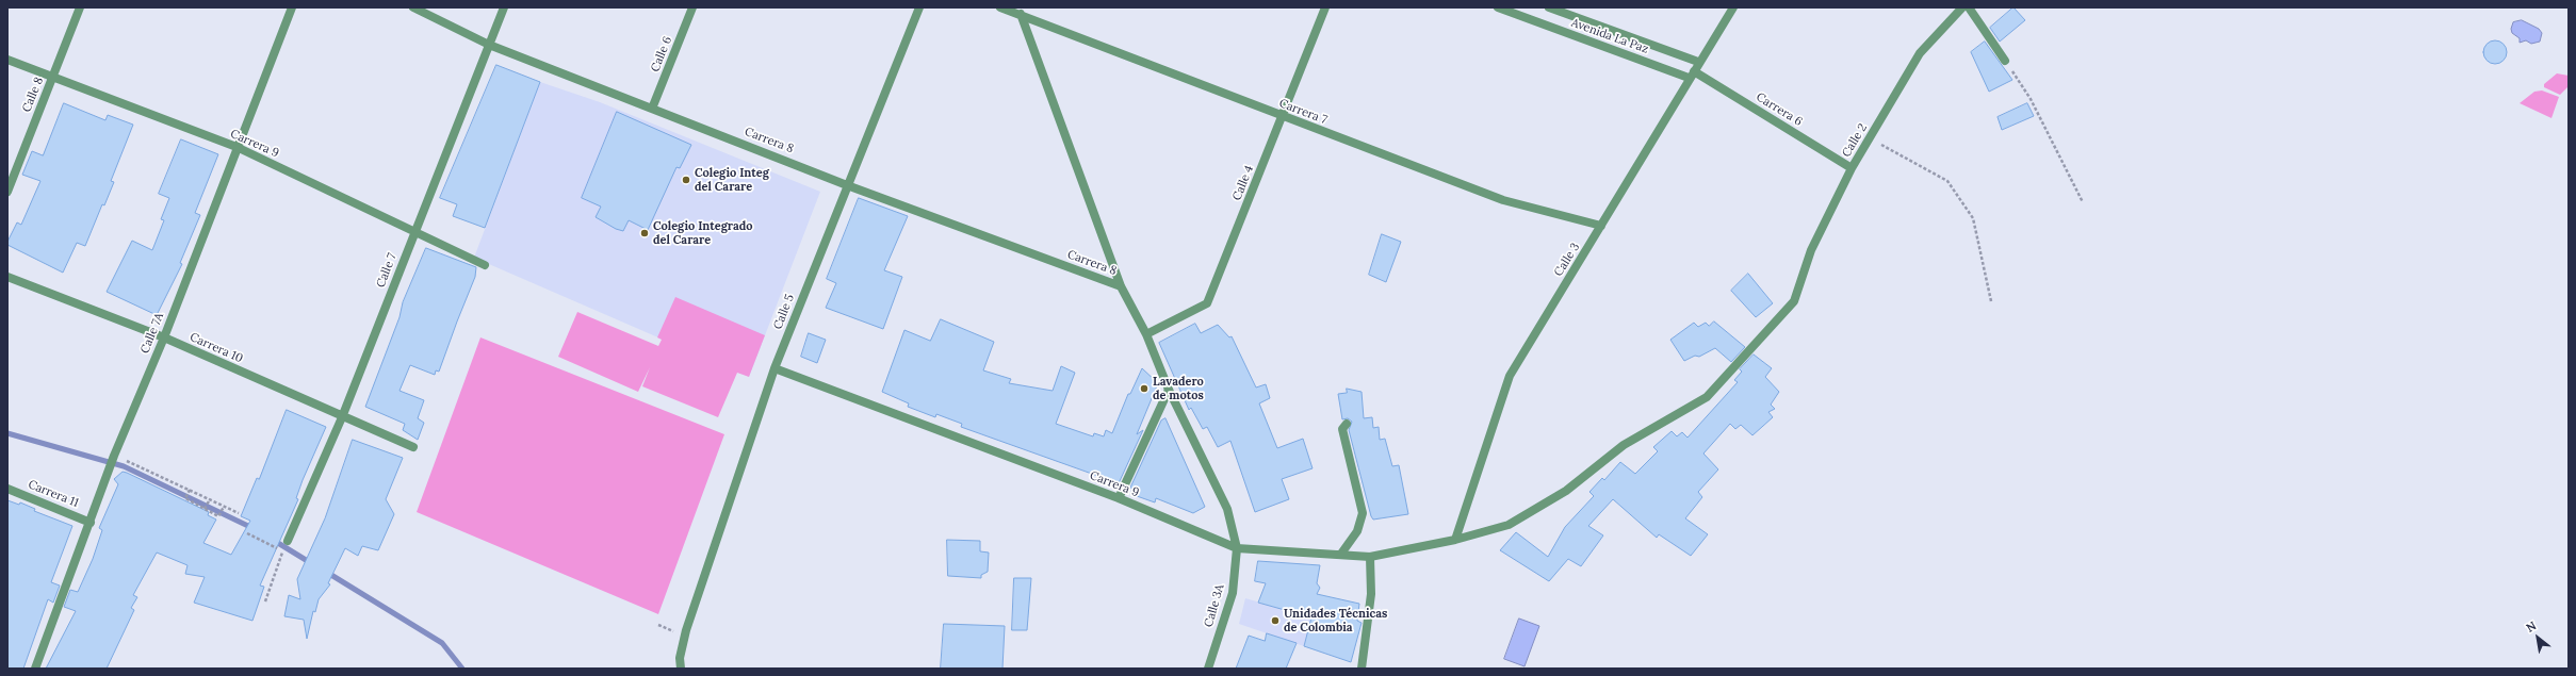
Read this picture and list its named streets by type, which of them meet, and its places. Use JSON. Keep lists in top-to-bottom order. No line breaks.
{"streets":{"street":["Avenida La Paz","Calle 6","Calle 8","Carrera 6","Carrera 7","Carrera 8","Calle 2","Carrera 9","Calle 4","Calle 3","Calle 7","Calle 5","Calle 7A","Carrera 10","Carrera 11","Calle 3A"]},"crossings":[["Avenida La Paz","Carrera 6"],["Avenida La Paz","Calle 3"],["Calle 6","Carrera 8"],["Calle 8","Carrera 9"],["Carrera 6","Calle 2"],["Carrera 6","Calle 3"],["Carrera 7","Calle 4"],["Carrera 7","Calle 3"],["Carrera 8","Calle 7"],["Carrera 8","Calle 5"],["Calle 2","Carrera 9"],["Carrera 9","Calle 3"],["Carrera 9","Calle 7"],["Carrera 9","Calle 5"],["Carrera 9","Calle 7A"],["Carrera 9","Calle 3A"],["Calle 7","Carrera 10"],["Calle 7A","Carrera 10"],["Calle 7A","Carrera 11"]],"places":["Colegio Integ del Carare","Colegio Integrado del Carare","Lavadero de motos","Unidades Técnicas de Colombia"],"north":"top left"}
